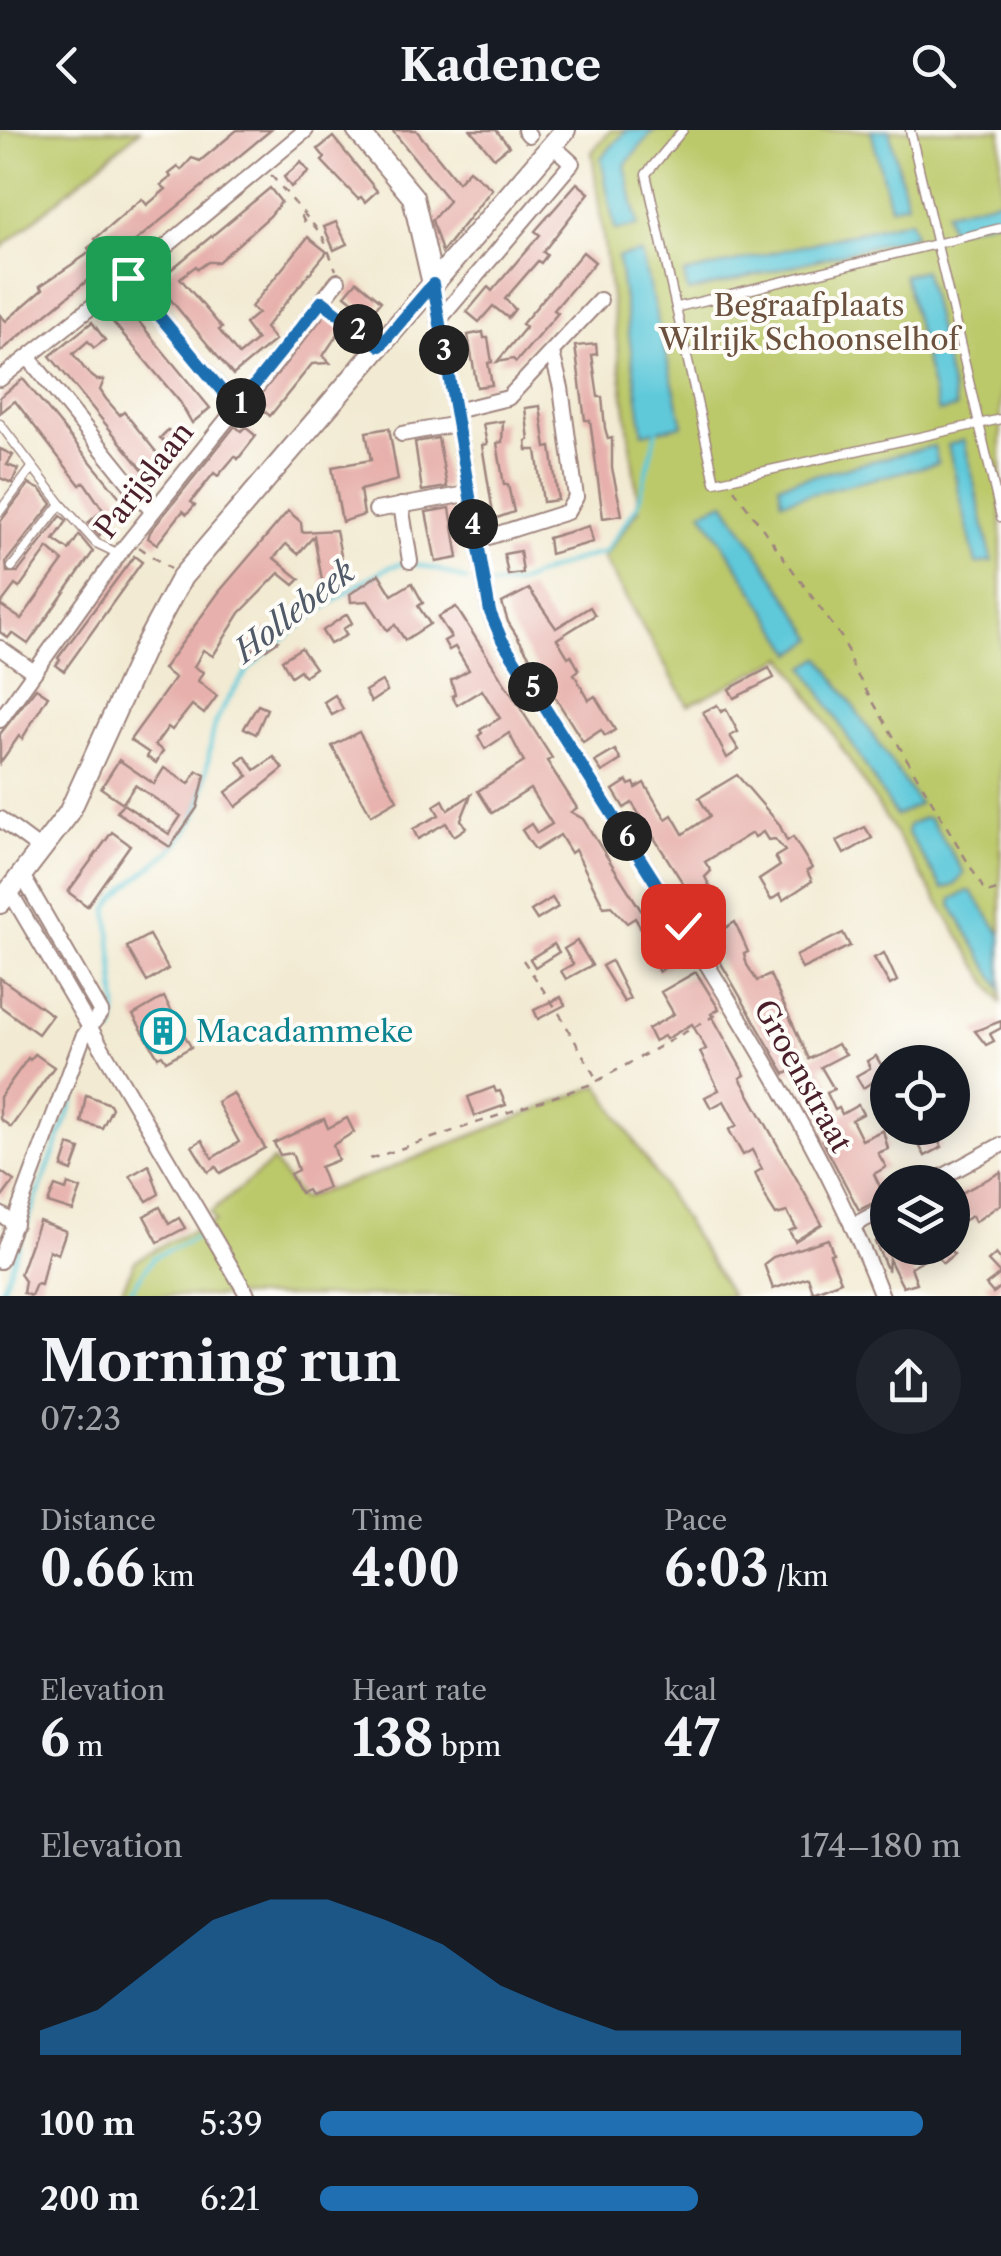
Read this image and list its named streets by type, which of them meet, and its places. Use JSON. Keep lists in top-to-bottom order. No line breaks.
{"streets":{"street":["Parijslaan","Groenstraat"]},"water":["Hollebeek"],"parks":["Begraafplaats Wilrijk Schoonselhof"],"places":{"building":["Macadammeke"]},"page":{"header":"Kadence","pins":["2","3","1","4","5","6"],"heading":["Morning run","07:23"],"stats":[["Distance","0.66 km"],["Time","4:00"],["Pace","6:03 /km"],["Elevation","6 m"],["Heart rate","138 bpm"],["kcal","47"]],"chart":["Elevation","174–180 m"],"list":[{"name":"100 m","note":"5:39"},{"name":"200 m","note":"6:21"}]}}
